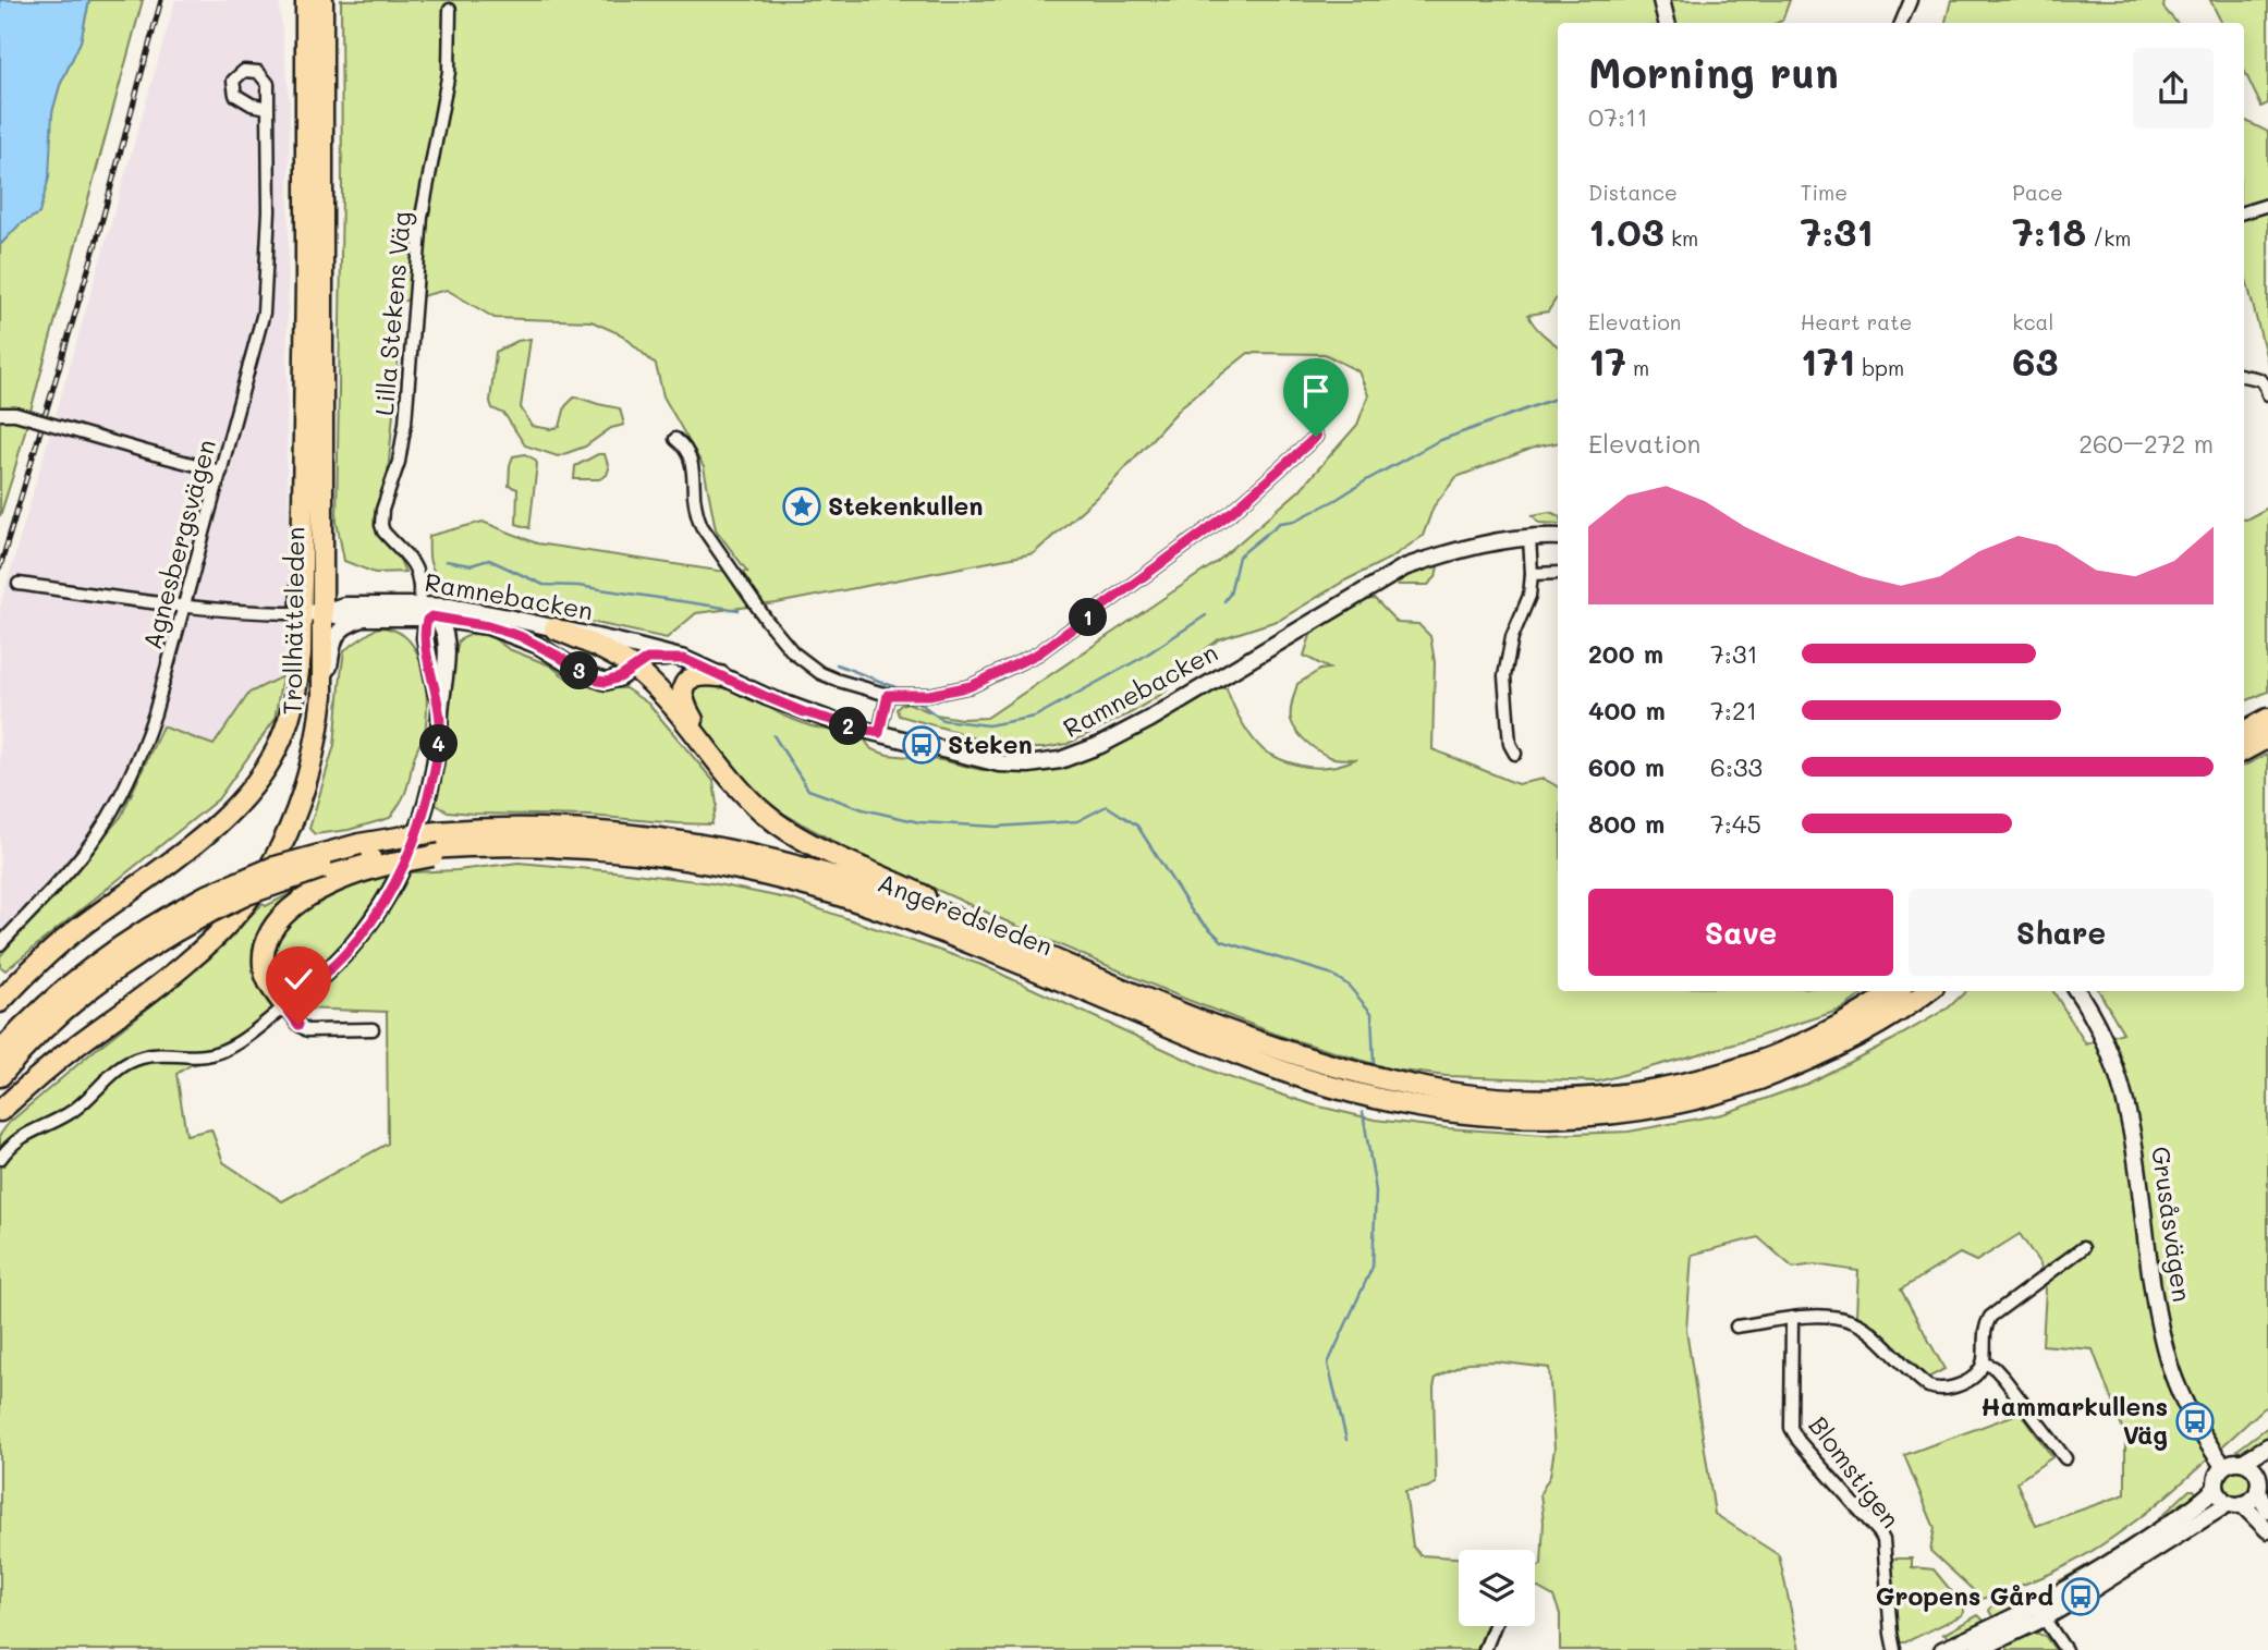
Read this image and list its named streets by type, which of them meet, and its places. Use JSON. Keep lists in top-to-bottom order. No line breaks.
{"streets":{"highway":["Trollhätteleden","Angeredsleden"],"street":["Lilla Stekens Väg","Agnesbergsvägen","Ramnebacken","Grusåsvägen","Blomstigen"]},"crossings":[["Lilla Stekens Väg","Ramnebacken"],["Ramnebacken","Trollhätteleden"]],"places":{"place":["Stekenkullen"],"bus stop":["Steken","Hammarkullens Väg","Gropens Gård"]},"page":{"heading":["Morning run","07:11"],"stats":[["Distance","1.03 km"],["Time","7:31"],["Pace","7:18 /km"],["Elevation","17 m"],["Heart rate","171 bpm"],["kcal","63"]],"chart":["Elevation","260–272 m"],"pins":["1","3","2","4"],"list":[{"name":"200 m","note":"7:31"},{"name":"400 m","note":"7:21"},{"name":"600 m","note":"6:33"},{"name":"800 m","note":"7:45"}],"buttons":["Save","Share"]}}
